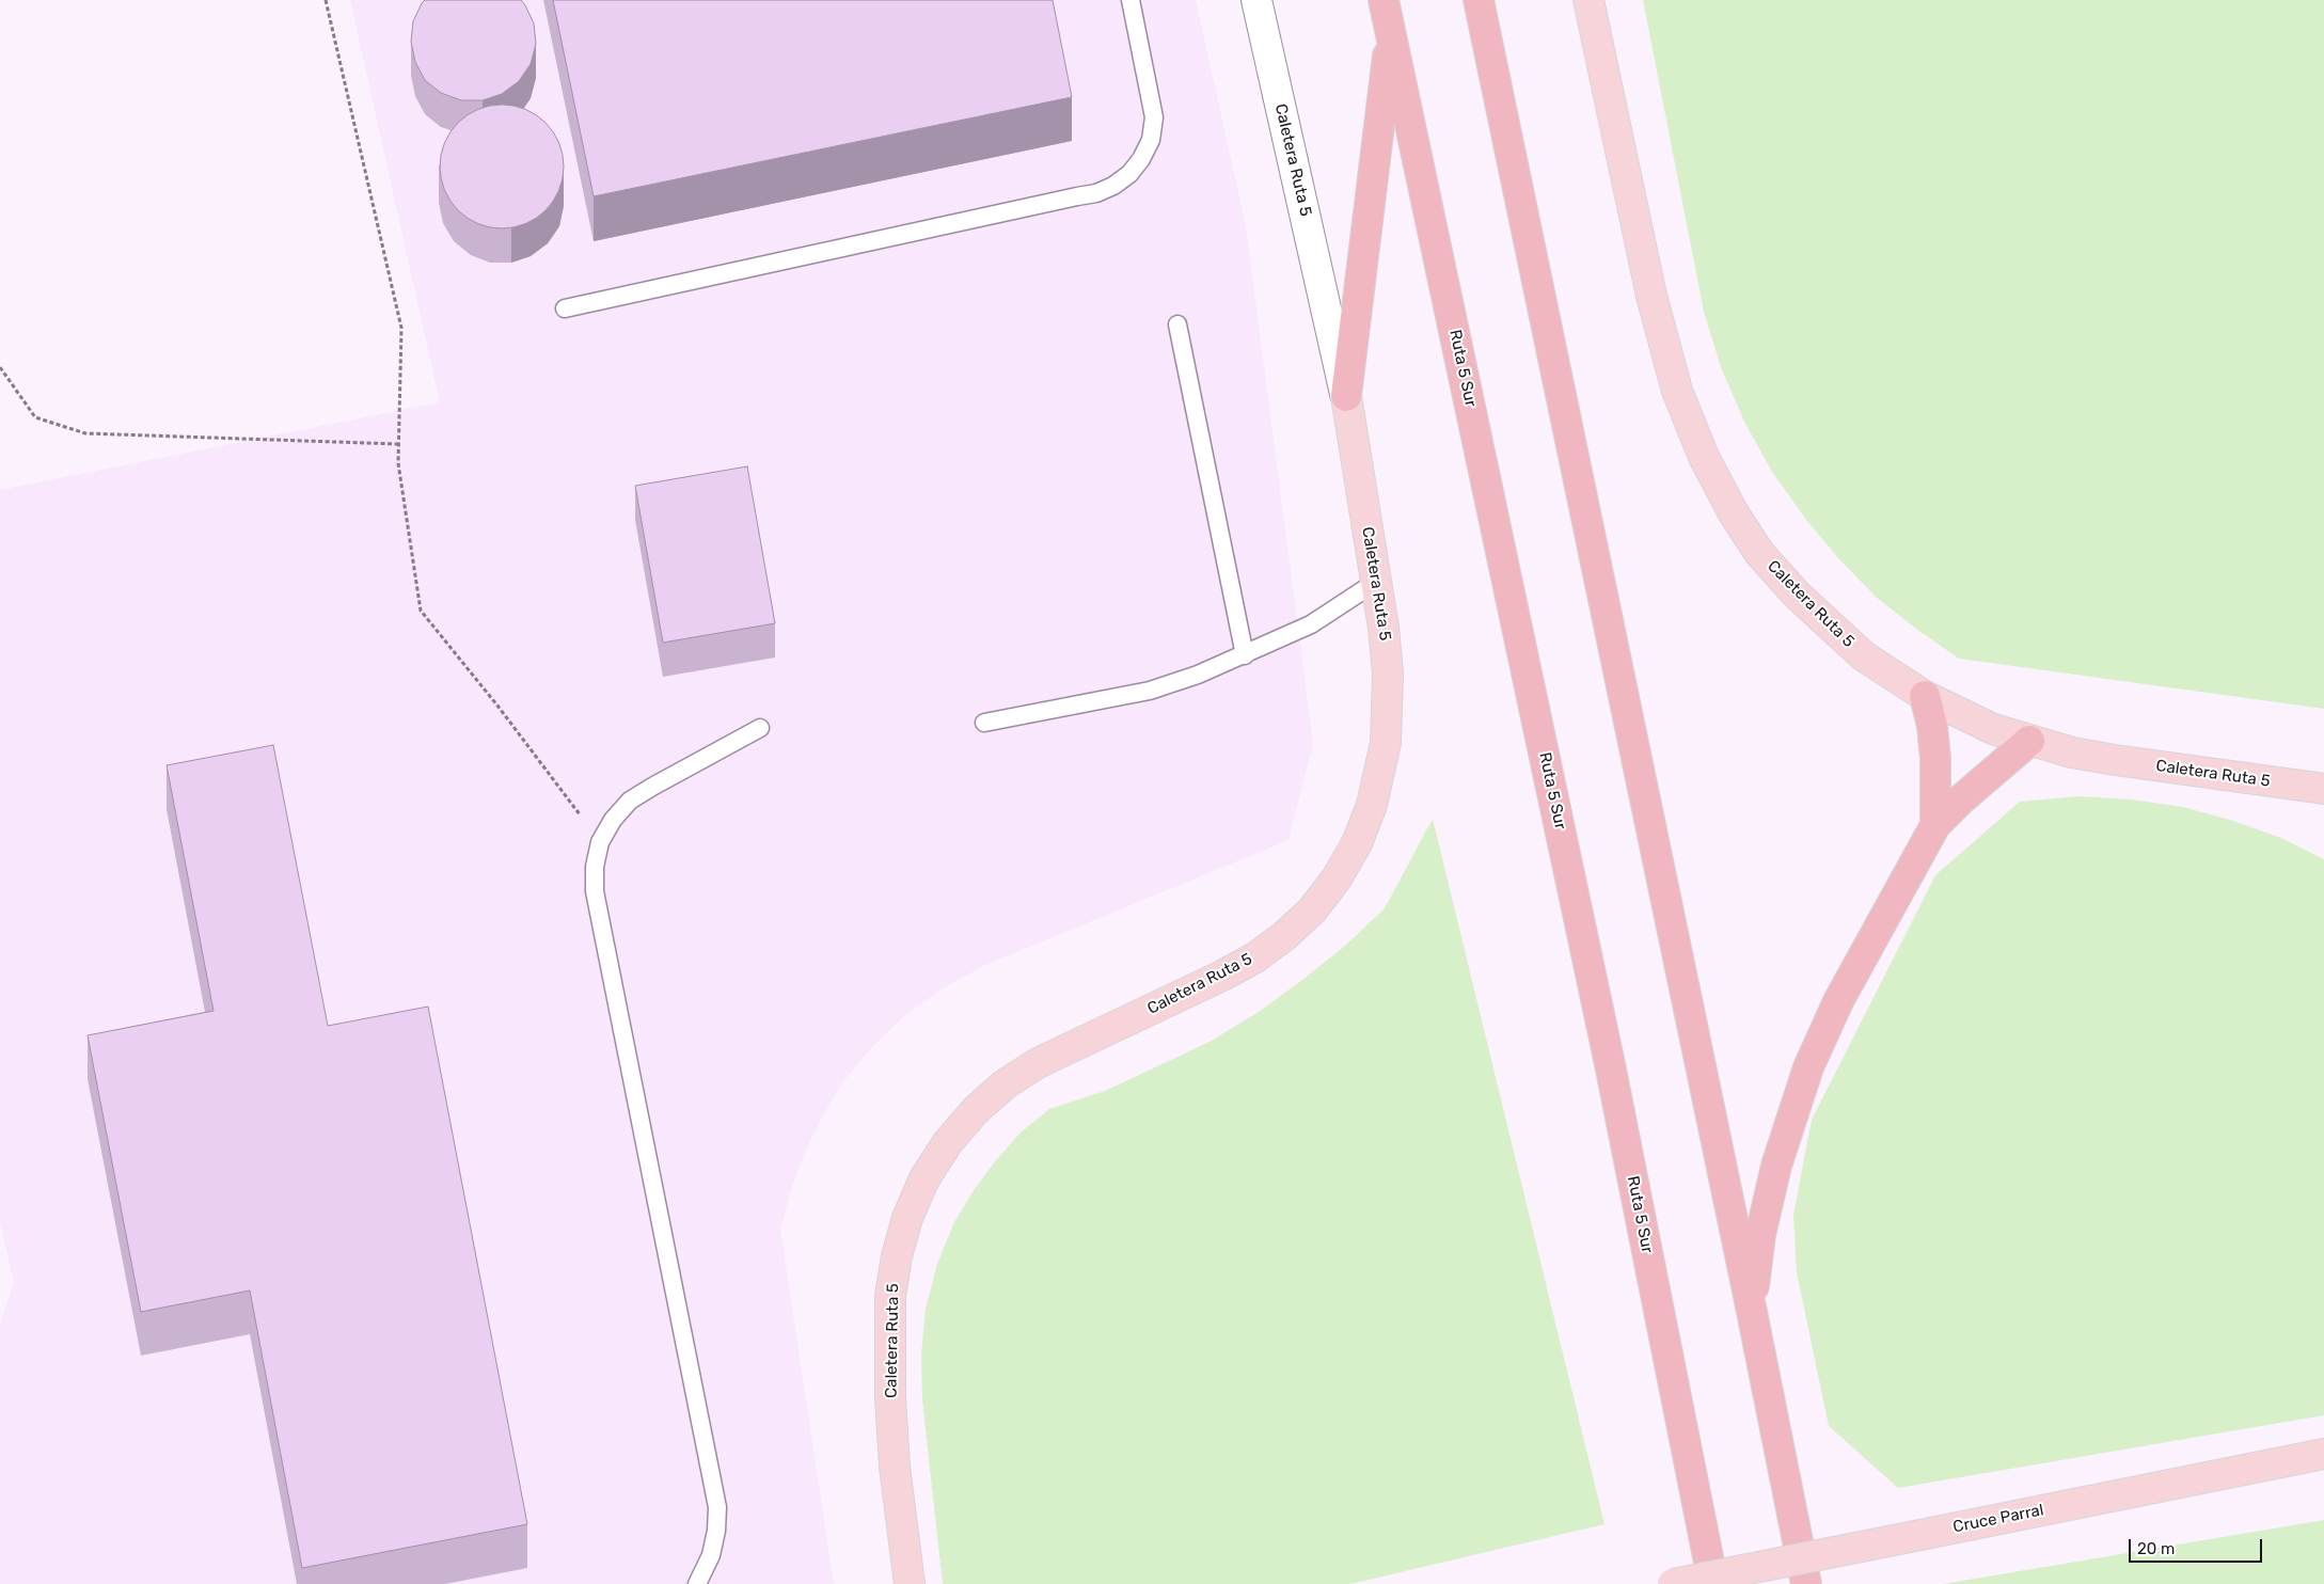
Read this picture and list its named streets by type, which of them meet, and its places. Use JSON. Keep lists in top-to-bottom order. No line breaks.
{"streets":{"highway":["Ruta 5 Sur"],"main road":["Caletera Ruta 5","Cruce Parral"]},"scale_bar":"20 m"}
